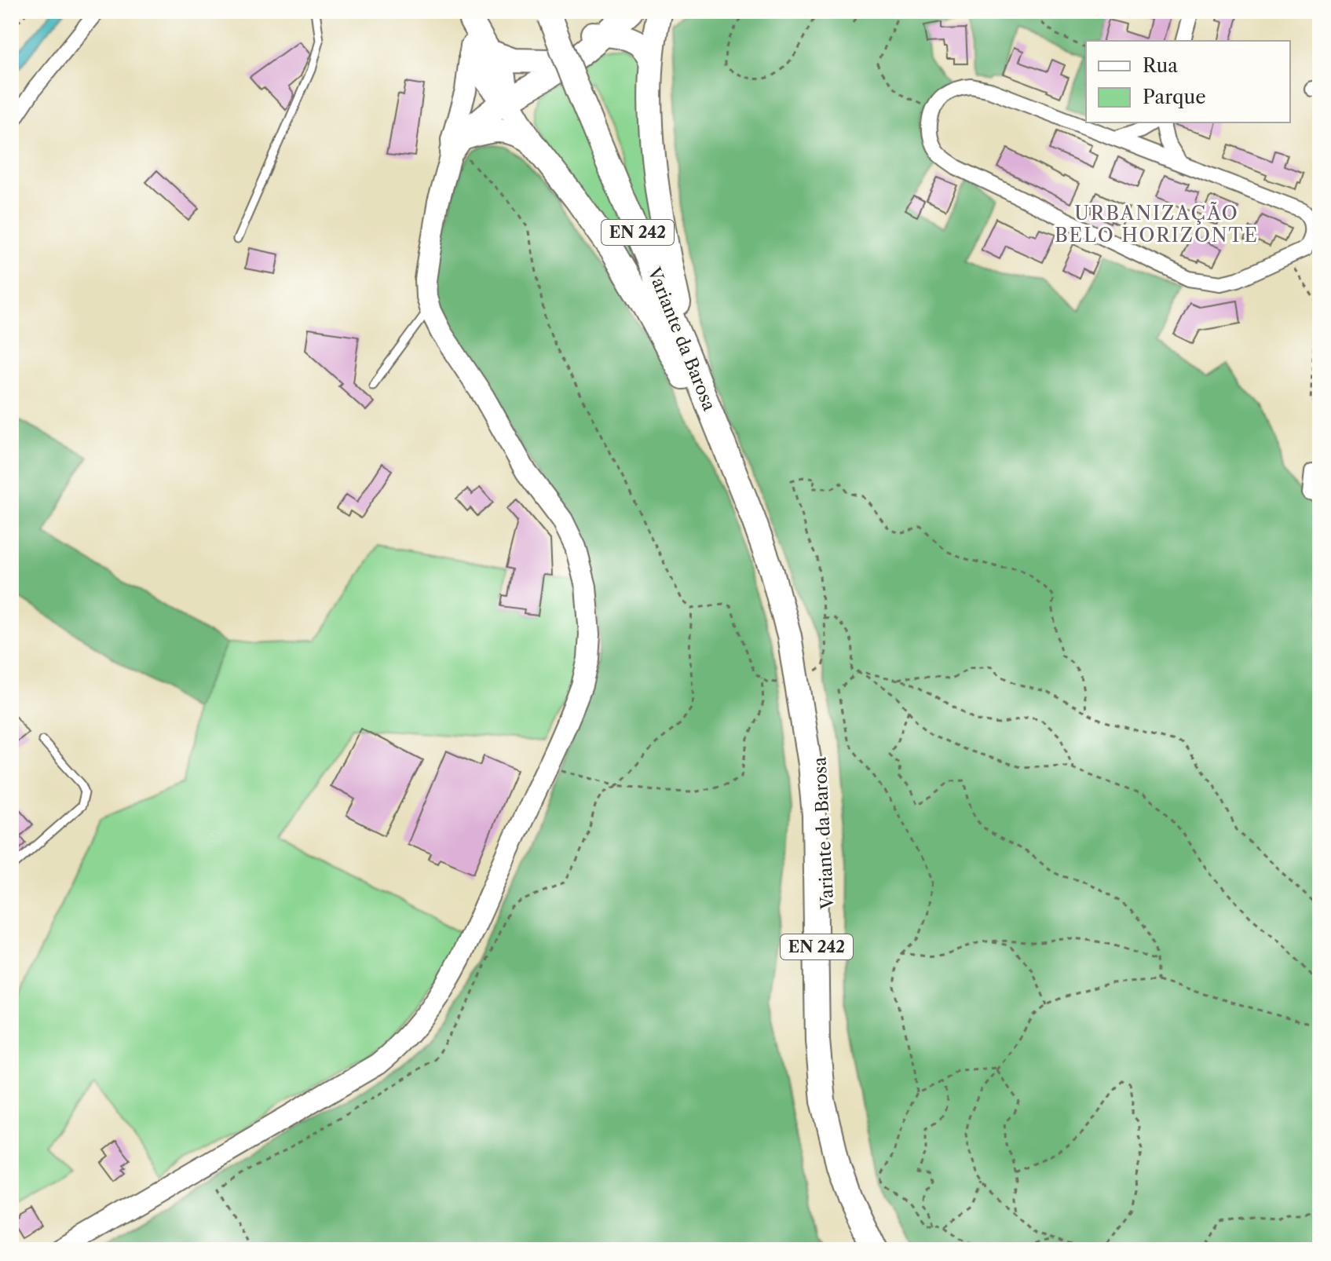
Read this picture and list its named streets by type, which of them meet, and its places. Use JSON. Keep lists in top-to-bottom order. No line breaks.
{"streets":{"main road":["EN 242","Variante da Barosa"]},"districts":["URBANIZAÇÃO BELO HORIZONTE"],"legend":["Rua","Parque"]}
